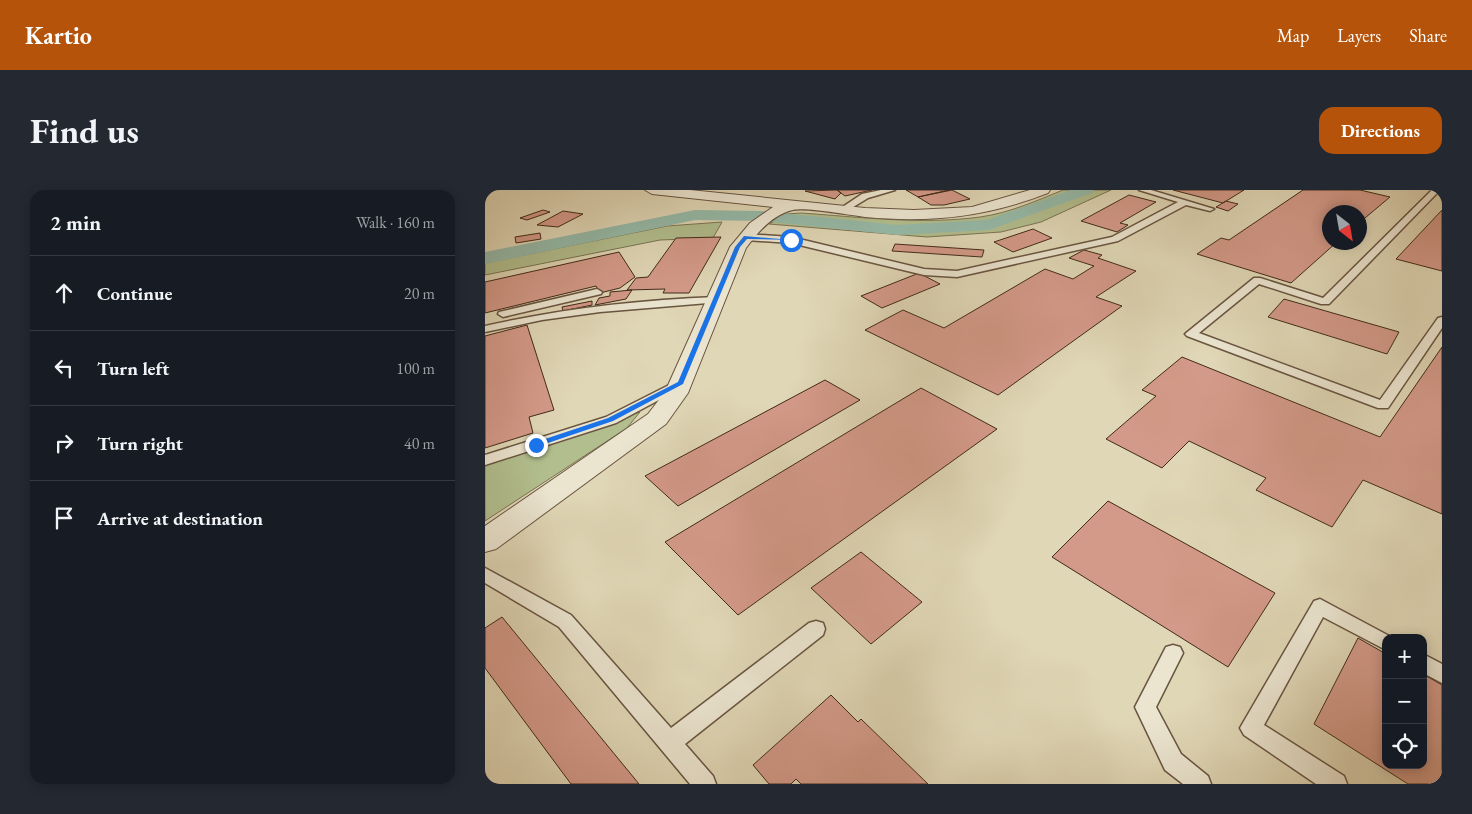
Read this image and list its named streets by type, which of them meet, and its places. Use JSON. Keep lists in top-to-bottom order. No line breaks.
{"north":"bottom right","page":{"header":"Kartio","nav":["Map","Layers","Share"],"buttons":"Directions","title":"Find us","heading":["2 min","Walk · 160 m"],"list":[["Continue","20 m"],["Turn left","100 m"],["Turn right","40 m"],"Arrive at destination"],"map_buttons":["+","−"]}}
